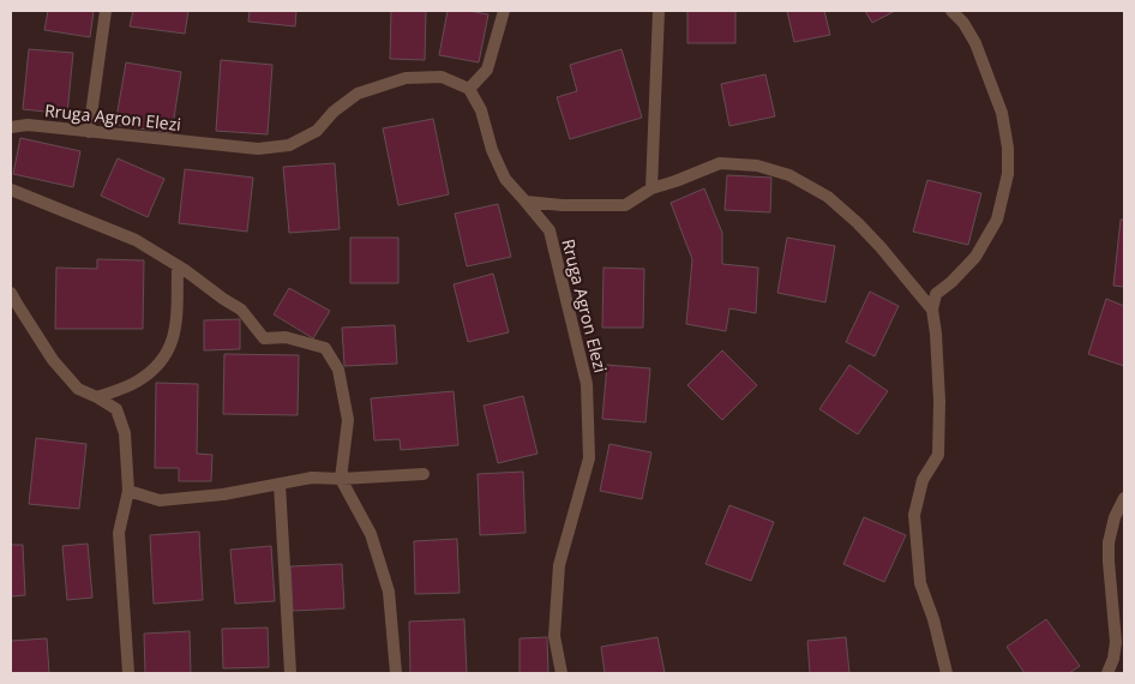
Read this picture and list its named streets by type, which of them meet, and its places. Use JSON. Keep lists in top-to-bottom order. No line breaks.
{"streets":{"lane":["Rruga Agron Elezi"]}}
